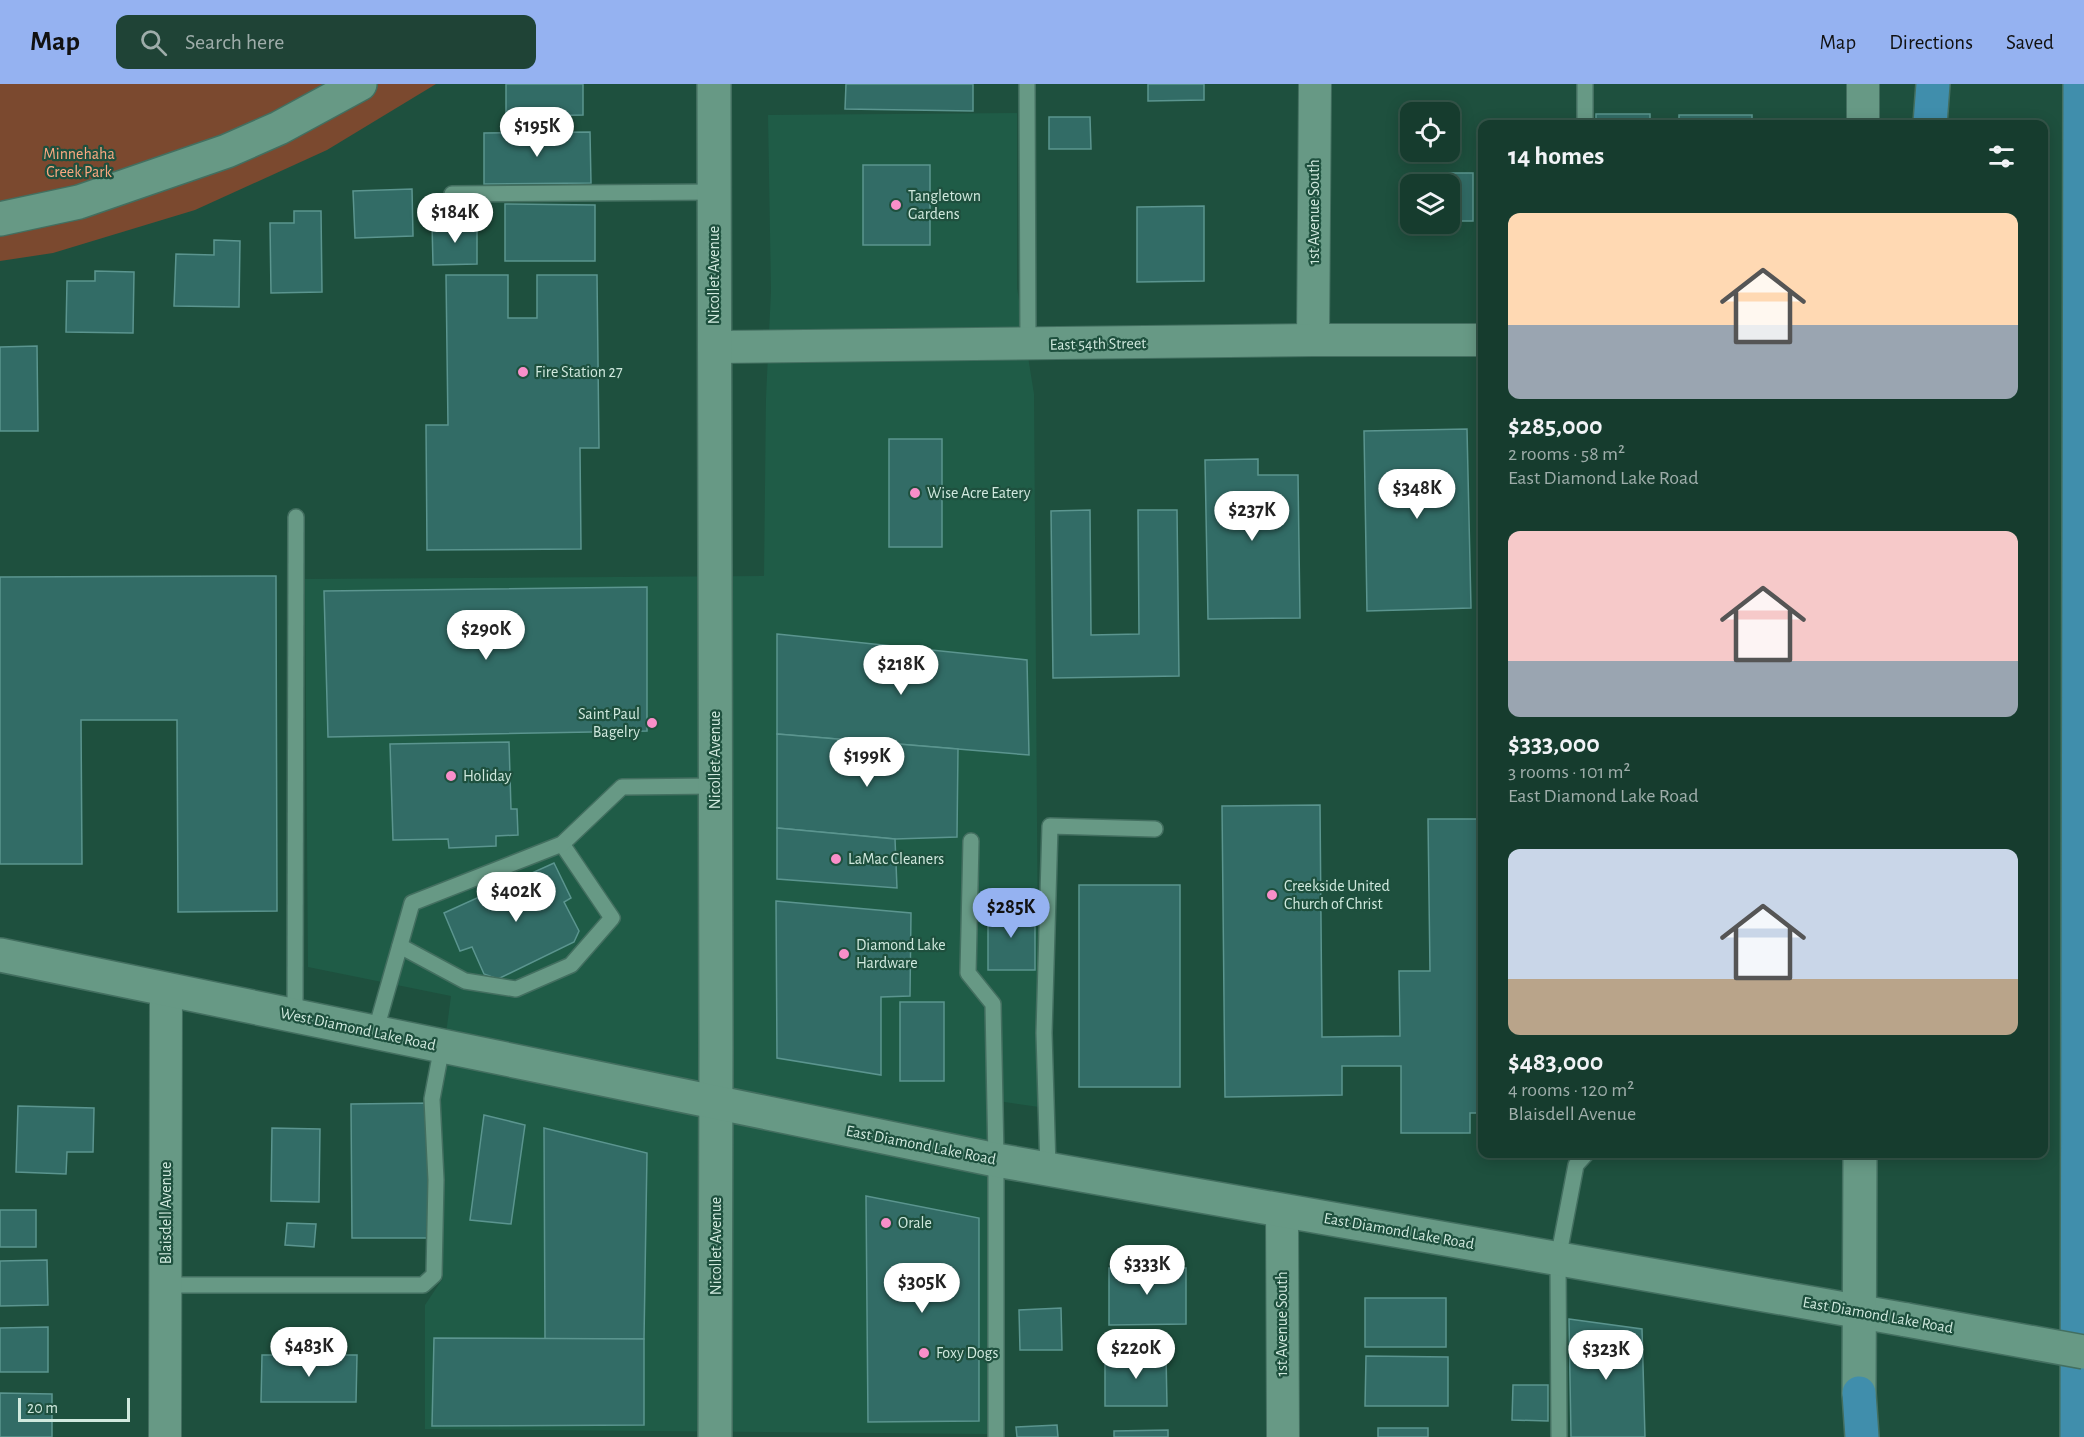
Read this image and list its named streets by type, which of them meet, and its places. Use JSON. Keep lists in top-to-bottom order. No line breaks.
{"streets":{"street":["1st Avenue South","Nicollet Avenue","East 54th Street","West Diamond Lake Road","East Diamond Lake Road","Blaisdell Avenue"]},"crossings":[["1st Avenue South","East 54th Street"],["1st Avenue South","East Diamond Lake Road"],["Nicollet Avenue","East 54th Street"],["Nicollet Avenue","West Diamond Lake Road"],["Nicollet Avenue","East Diamond Lake Road"],["West Diamond Lake Road","East Diamond Lake Road"],["West Diamond Lake Road","Blaisdell Avenue"]],"parks":["Minnehaha Creek Park"],"places":["Tangletown Gardens","Fire Station 27","Wise Acre Eatery","Saint Paul Bagelry","Holiday","LaMac Cleaners","Creekside United Church of Christ","Diamond Lake Hardware","Orale","Foxy Dogs"],"scale_bar":"20 m","page":{"header":"Map","search":"Search here","nav":["Map","Directions","Saved"],"price":["$195K","$184K","$348K","$237K","$290K","$218K","$199K","$402K","$285K","$333K","$305K","$483K","$220K","$323K"],"heading":"14 homes","list":[{"name":"$285,000","note":"2 rooms · 58 m² · East Diamond Lake Road"},{"name":"$333,000","note":"3 rooms · 101 m² · East Diamond Lake Road"},{"name":"$483,000","note":"4 rooms · 120 m² · Blaisdell Avenue"}],"scale":"20 m"}}
